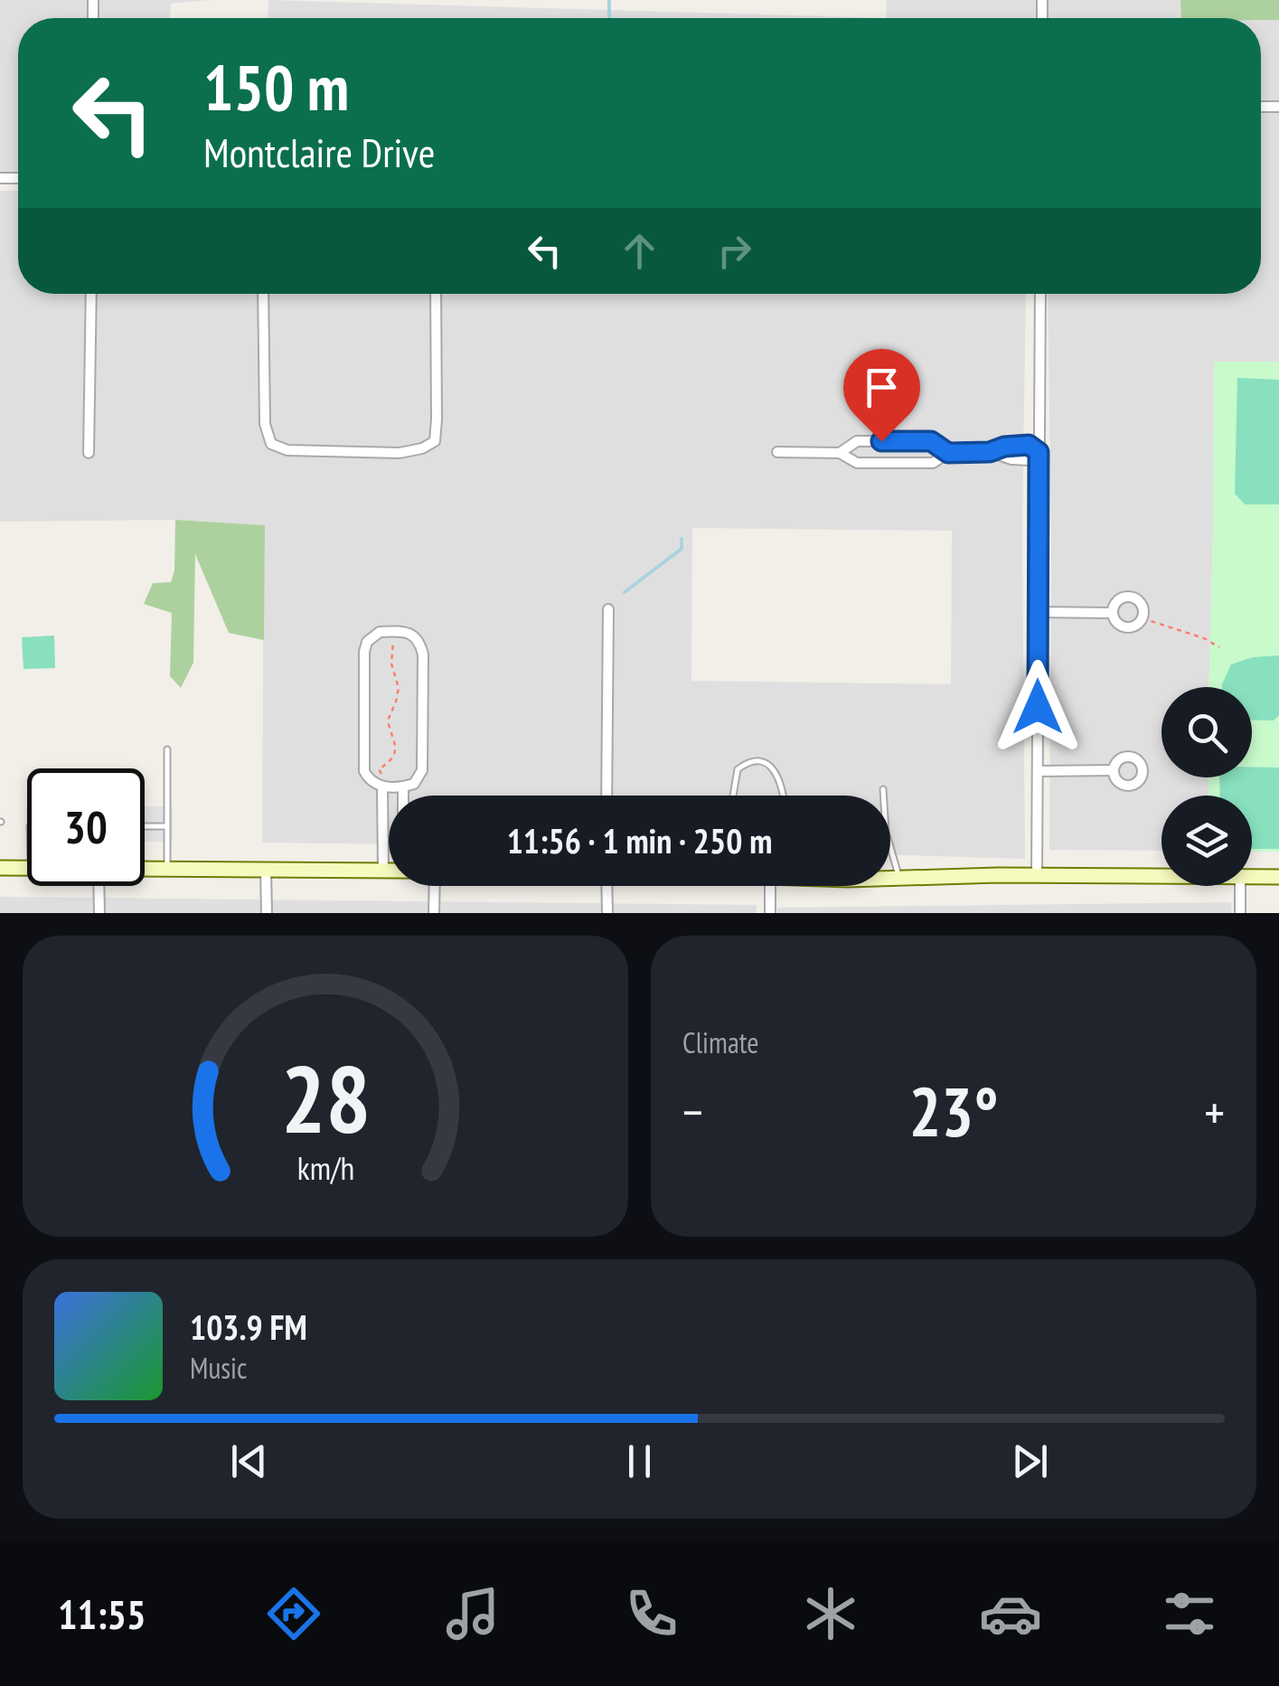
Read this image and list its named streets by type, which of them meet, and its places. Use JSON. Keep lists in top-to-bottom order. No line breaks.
{"page":{"turn":["150 m","Montclaire Drive"],"limit":"30","trip":"11:56 · 1 min · 250 m","tile":"Climate","heat":["−","23°","+"],"song":["103.9 FM","Music"],"tabs":"11:55","gauge":["28","km/h"]}}
